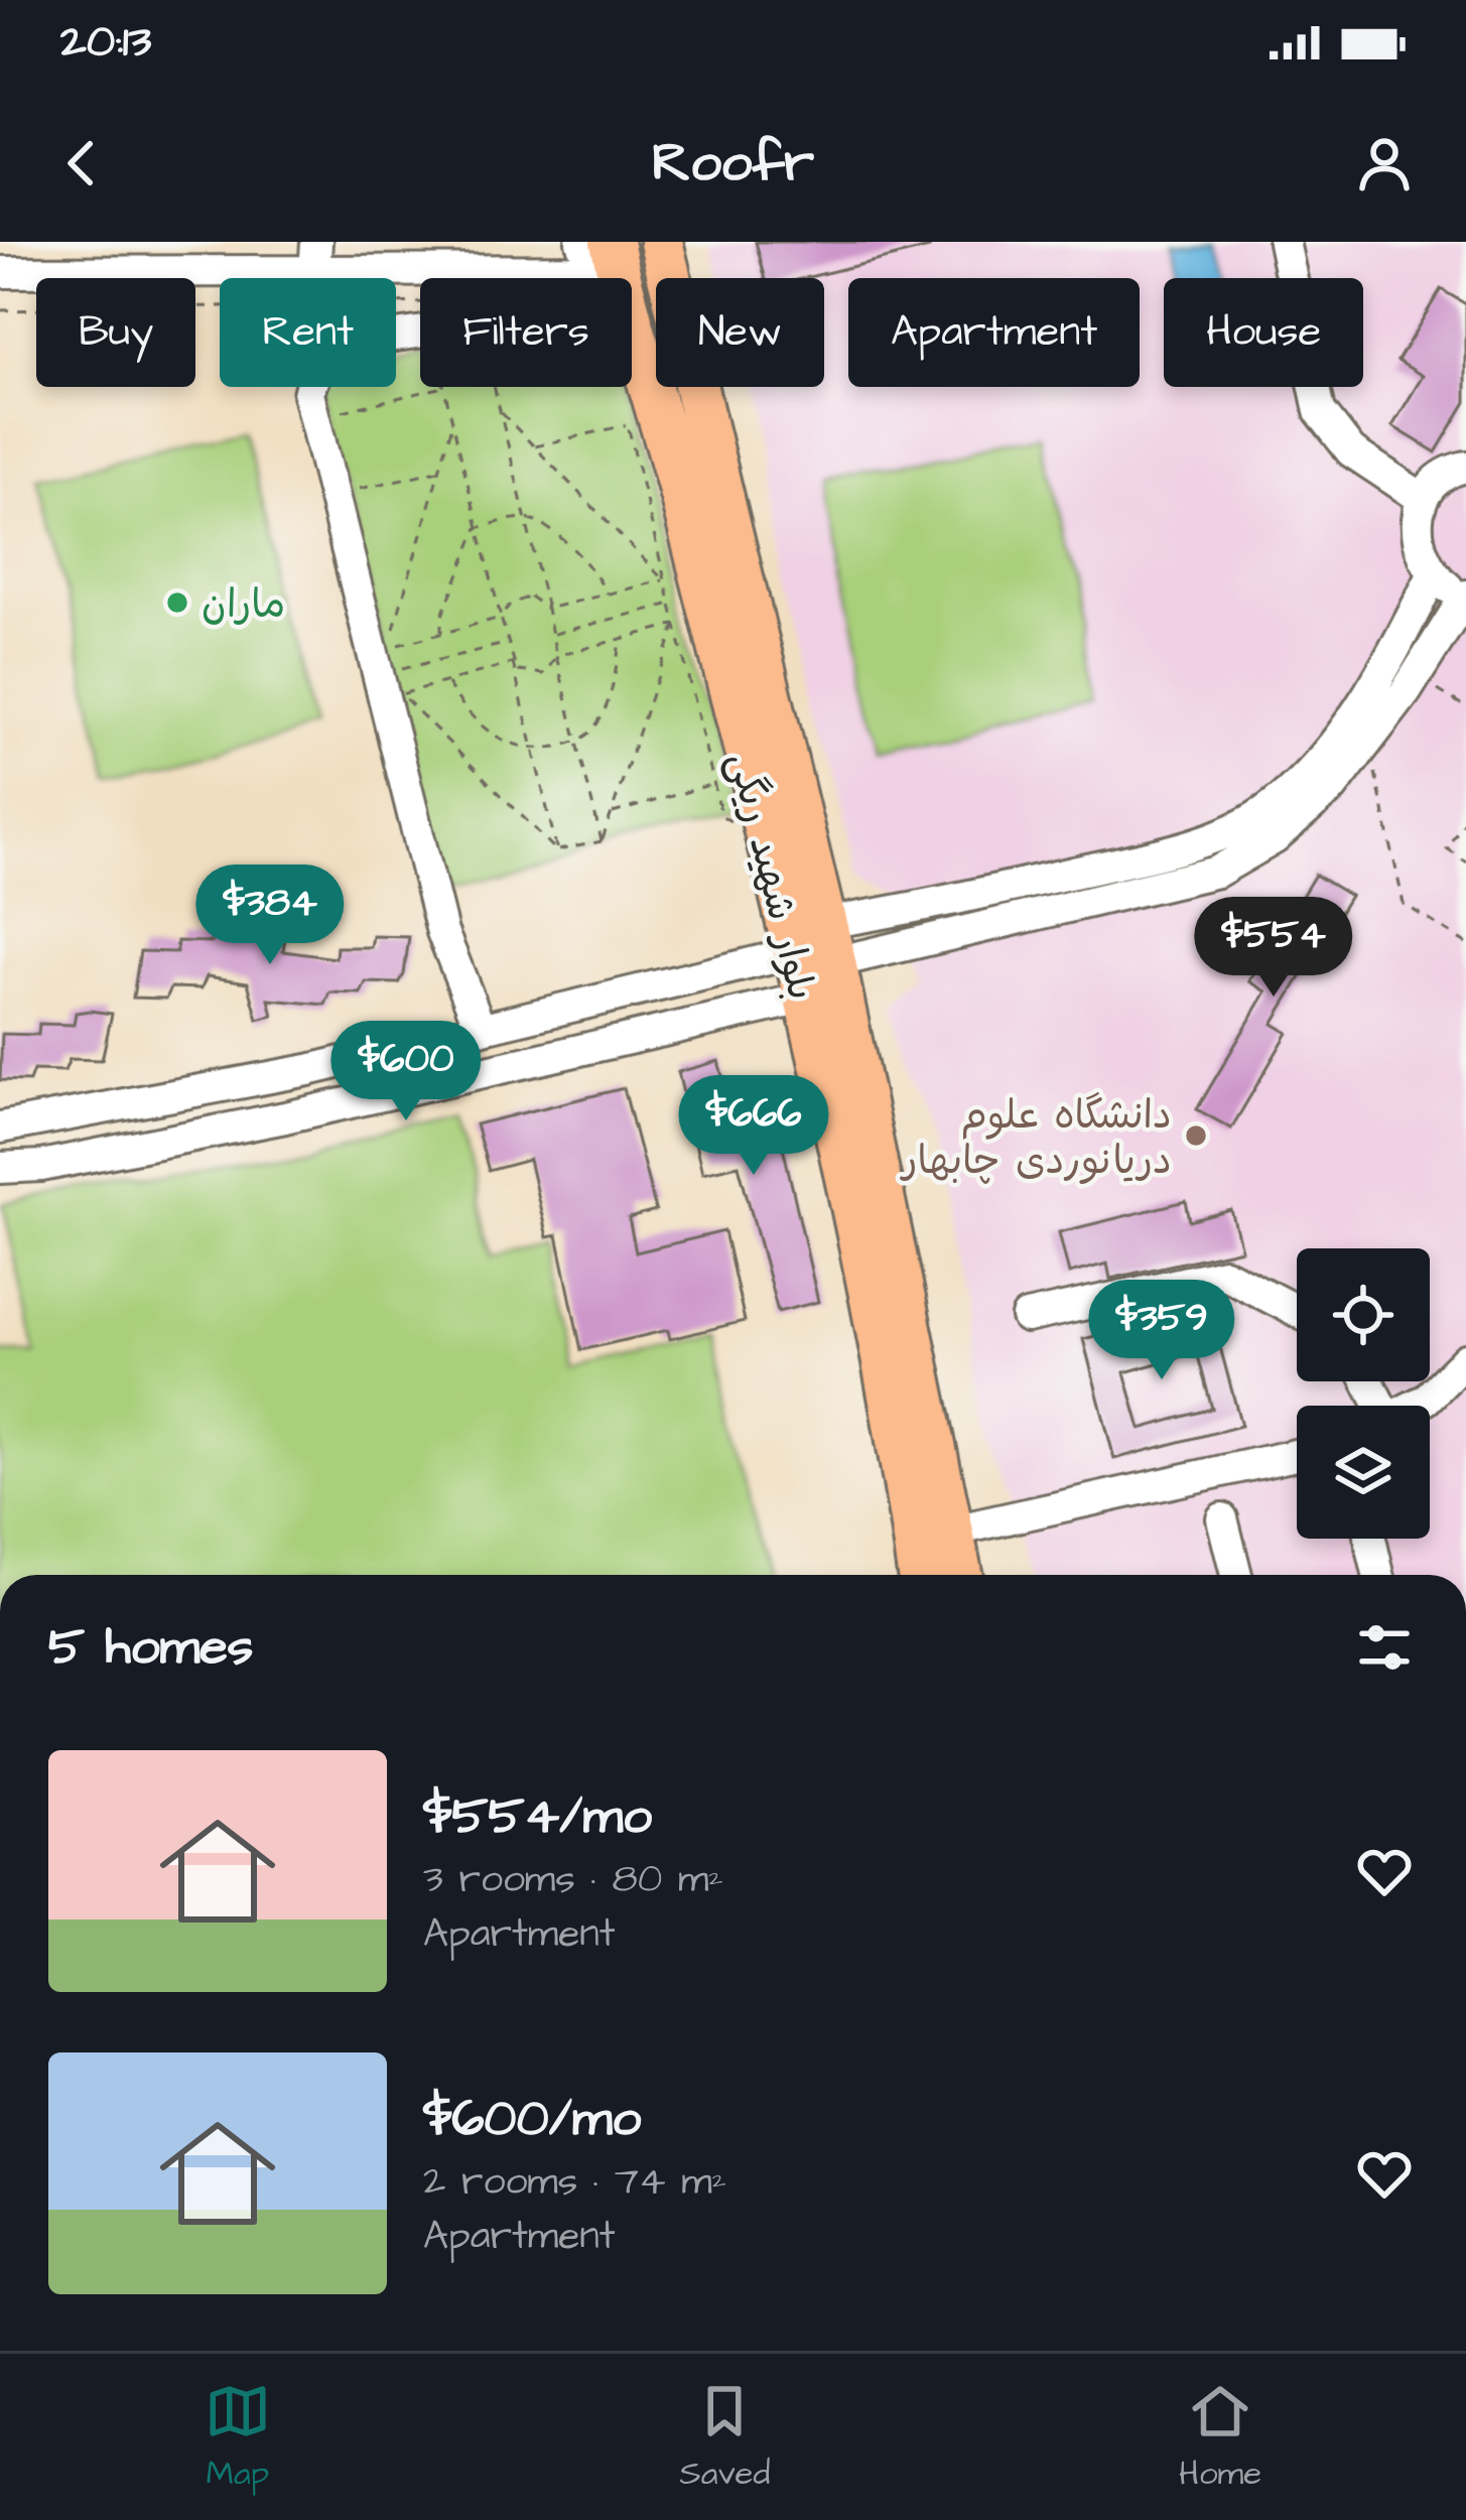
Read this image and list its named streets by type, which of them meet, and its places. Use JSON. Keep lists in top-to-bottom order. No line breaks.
{"streets":{"highway":["بلوار شهید ریگی"]},"places":["ماران","دانشگاه علوم دریانوردی چابهار"],"page":{"status":"20:13","header":"Roofr","chip":["Buy","Rent","Filters","New","Apartment","House"],"price":["$384","$554","$600","$666","$359"],"heading":"5 homes","list":[{"name":"$554/mo","note":"3 rooms · 80 m² · Apartment"},{"name":"$600/mo","note":"2 rooms · 74 m² · Apartment"}],"tabs":["Map","Saved","Home"]}}
